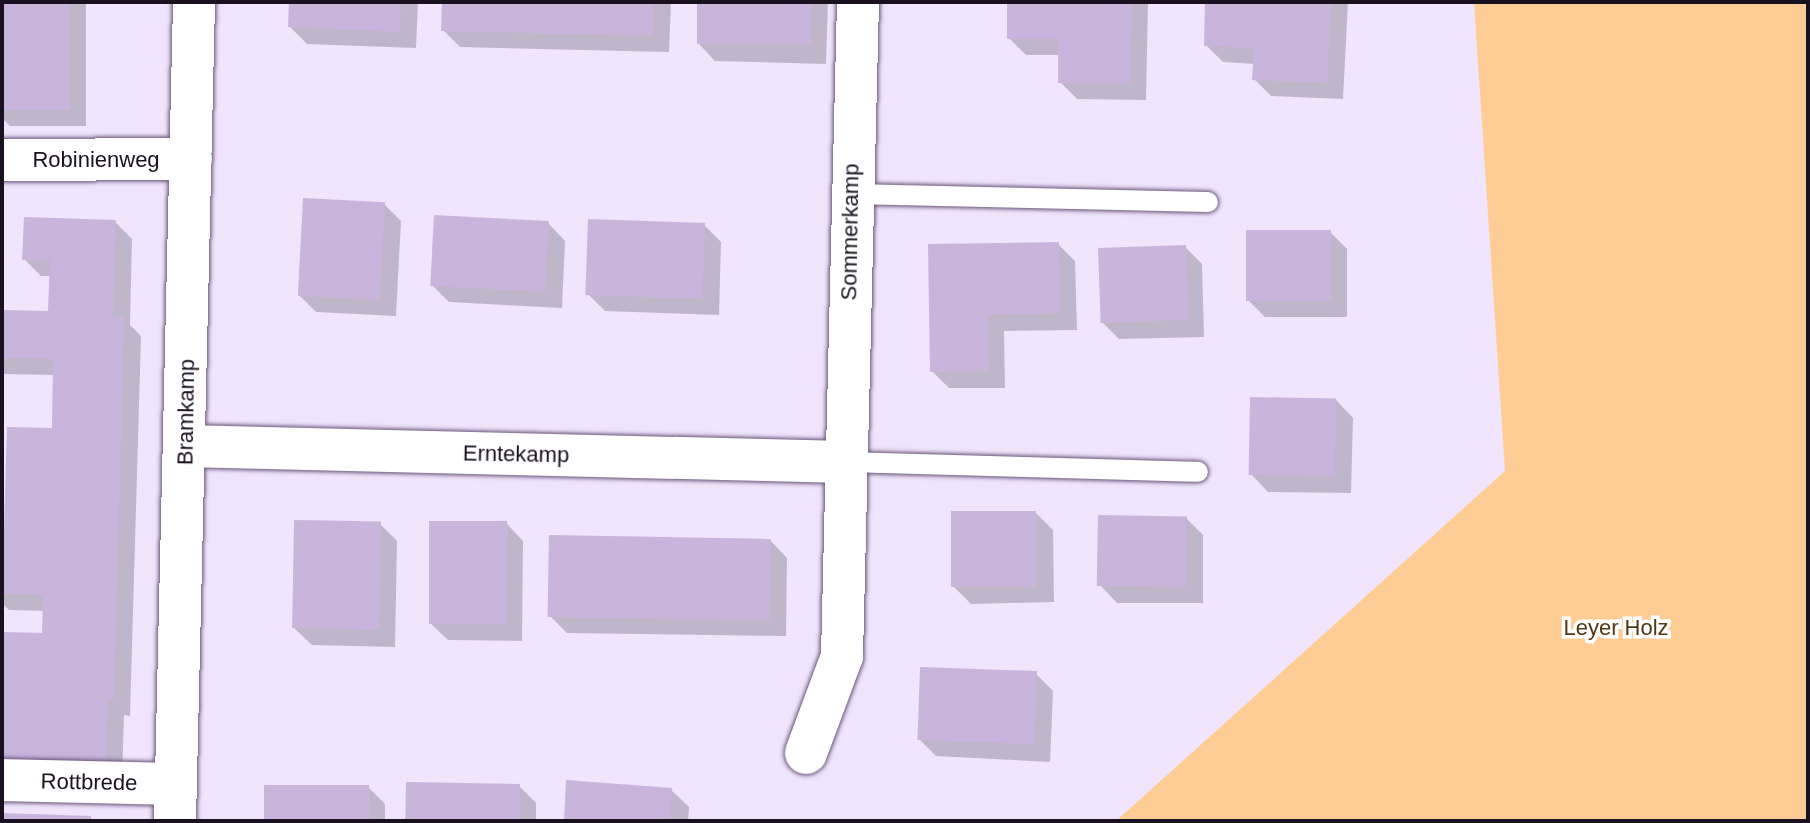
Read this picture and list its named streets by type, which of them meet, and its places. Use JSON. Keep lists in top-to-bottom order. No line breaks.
{"streets":{"street":["Robinienweg","Sommerkamp","Bramkamp","Erntekamp","Rottbrede"]},"crossings":[["Robinienweg","Bramkamp"],["Sommerkamp","Erntekamp"],["Bramkamp","Erntekamp"],["Bramkamp","Rottbrede"]],"parks":["Leyer Holz"]}
